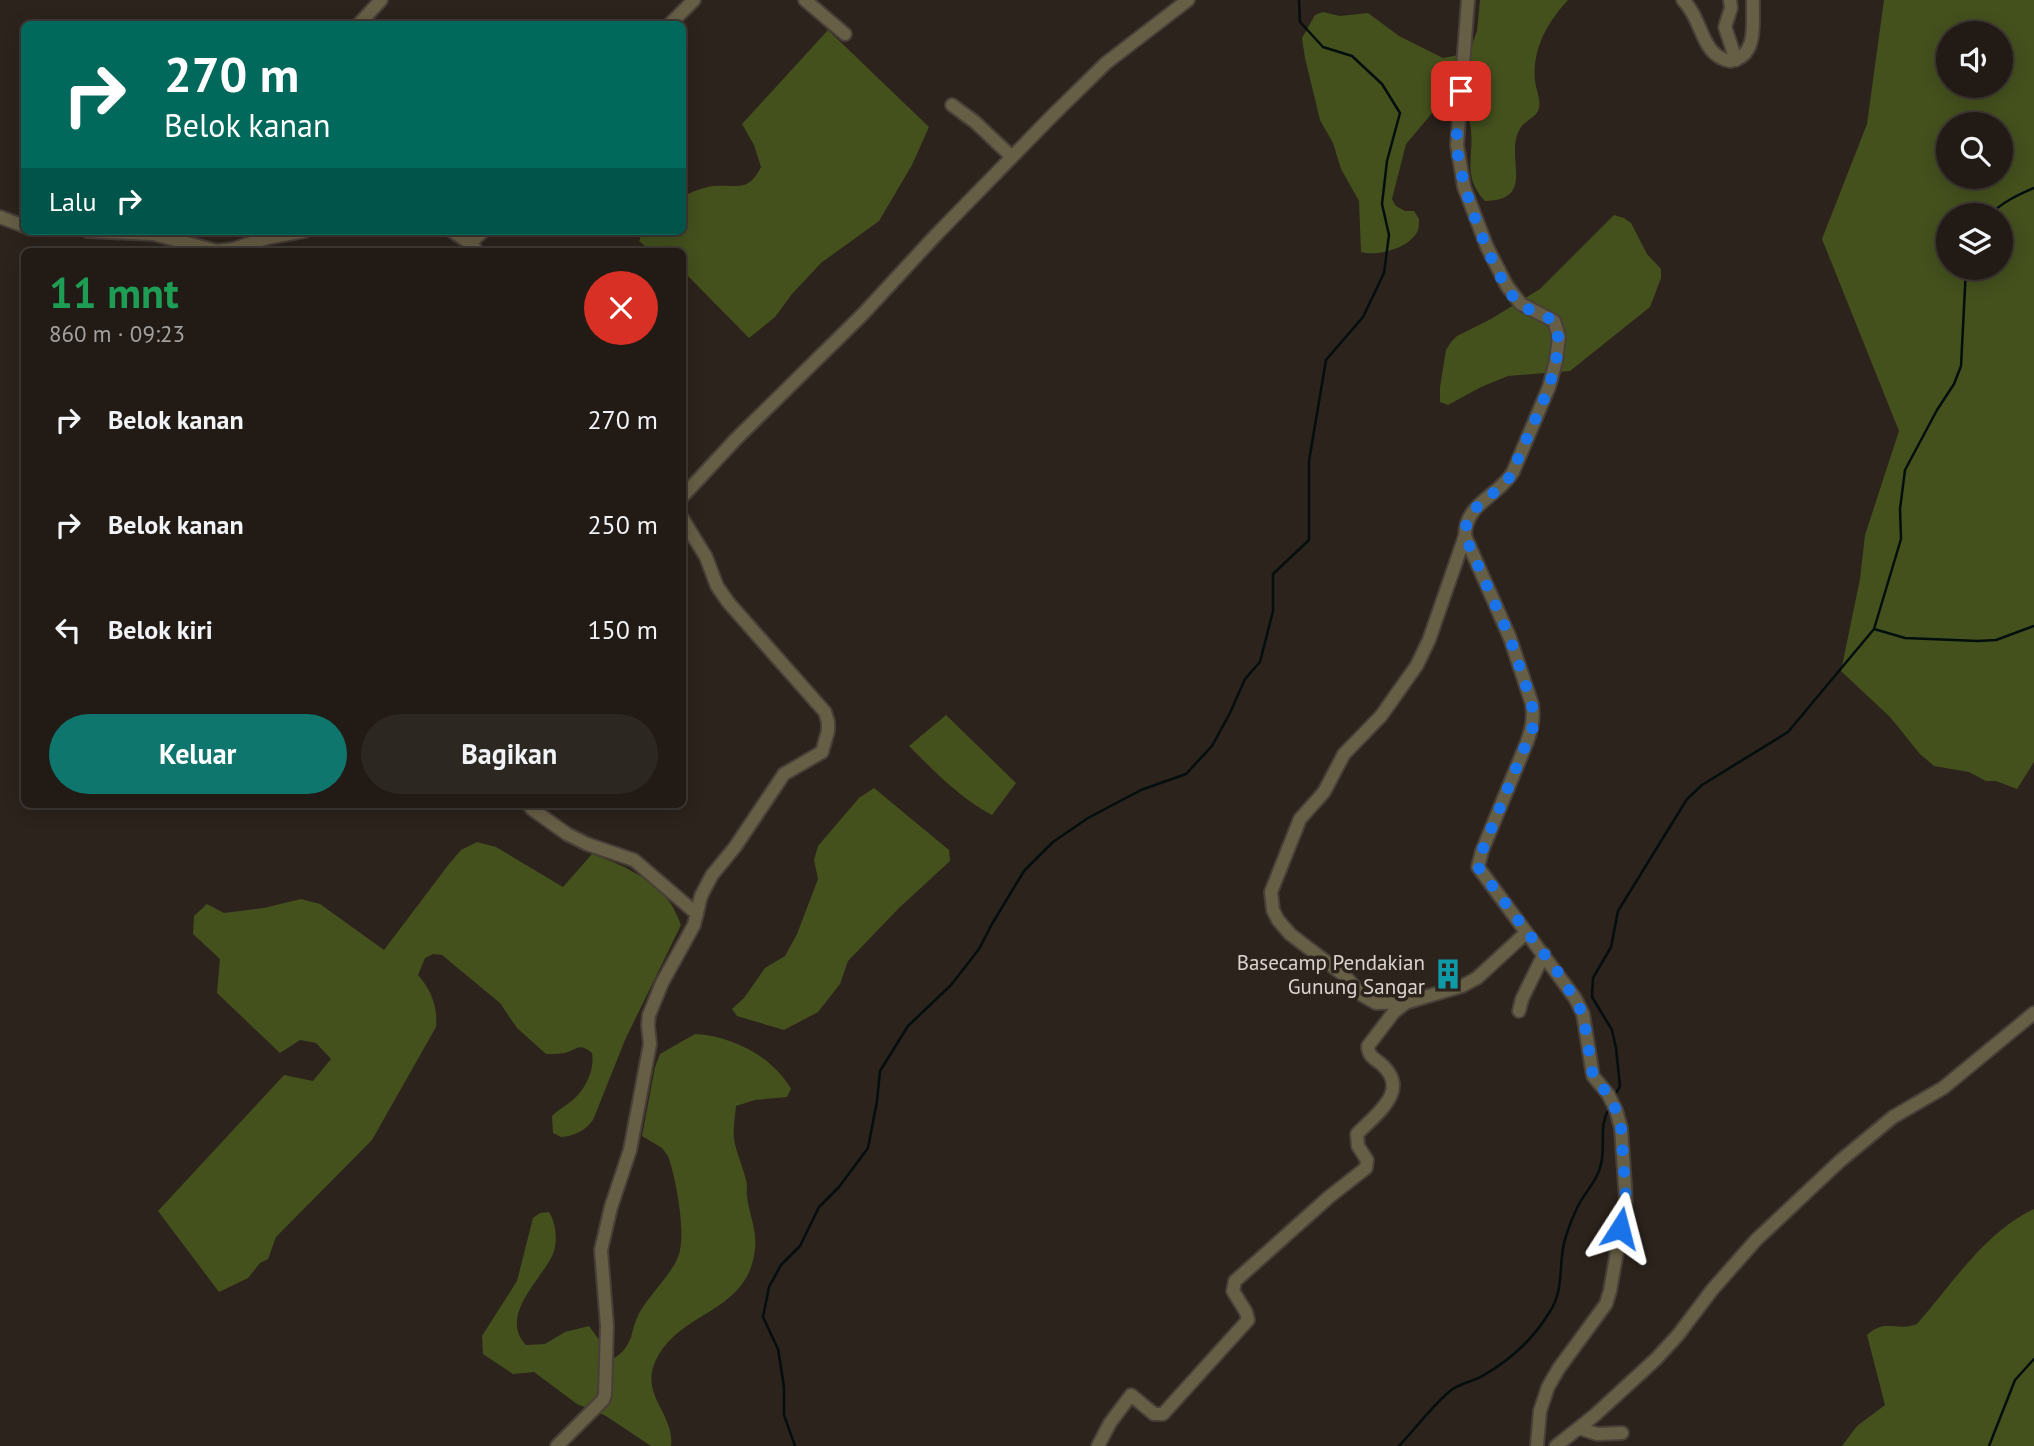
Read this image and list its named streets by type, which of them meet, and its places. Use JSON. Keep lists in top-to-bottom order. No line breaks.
{"places":{"building":["Basecamp Pendakian Gunung Sangar"]},"page":{"turn":["270 m","Belok kanan"],"then":"Lalu","heading":["11 mnt","860 m · 09:23"],"list":[{"name":"Belok kanan","value":"270 m"},{"name":"Belok kanan","value":"250 m"},{"name":"Belok kiri","value":"150 m"}],"buttons":["Keluar","Bagikan"]}}
